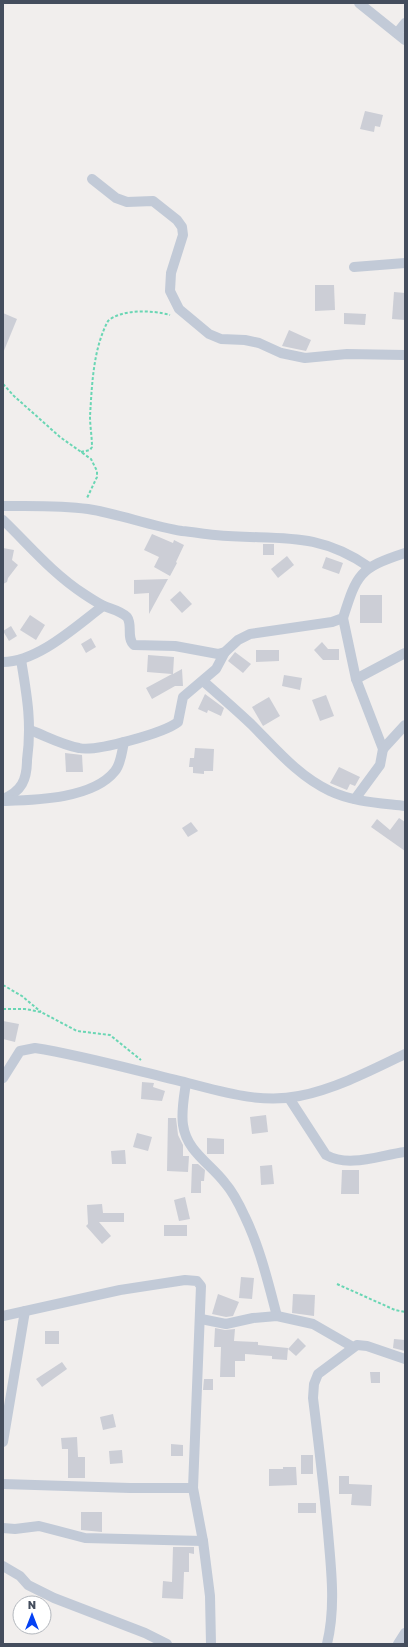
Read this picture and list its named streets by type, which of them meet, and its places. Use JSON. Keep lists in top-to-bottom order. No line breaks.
{"north":"top"}
